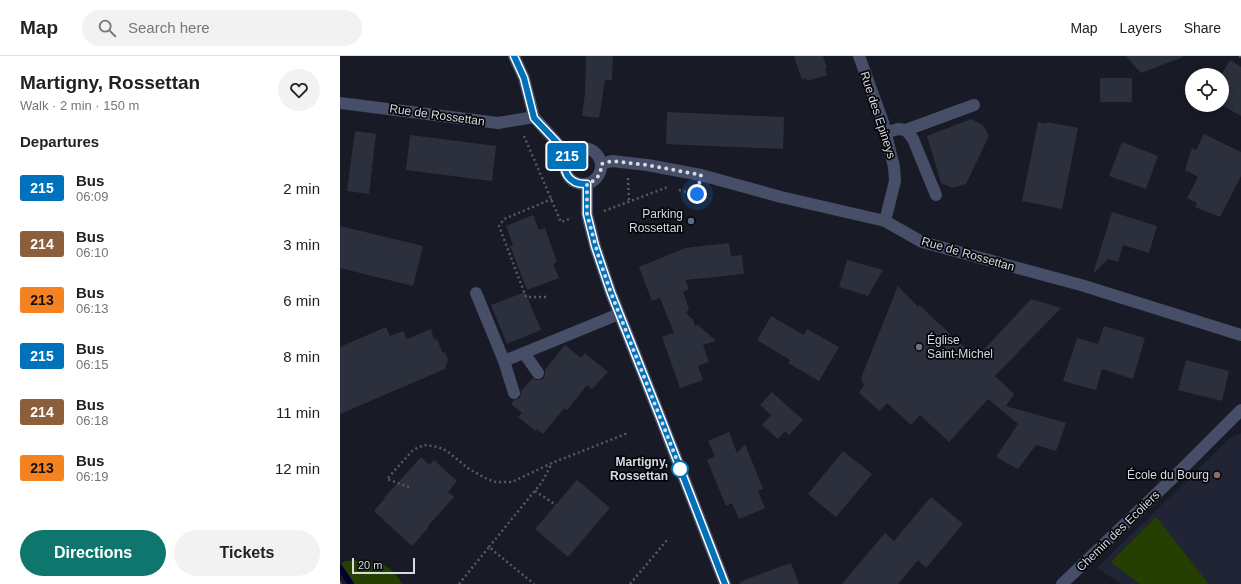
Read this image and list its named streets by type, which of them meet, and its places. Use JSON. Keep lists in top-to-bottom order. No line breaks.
{"streets":{"street":["Rue de Rossettan","Rue des Epineys","Chemin des Ecoliers"]},"crossings":[["Rue de Rossettan","Rue des Epineys"]],"places":["Parking Rossettan","Église Saint-Michel","Martigny, Rossettan","École du Bourg"],"lines":["bus line 215"],"scale_bar":"20 m","page":{"header":"Map","search":"Search here","nav":["Map","Layers","Share"],"heading":[["Martigny, Rossettan","Walk · 2 min · 150 m"],"Departures"],"on_map":"215","list":[{"mark":"215","name":"Bus","note":"06:09","value":"2 min"},{"mark":"214","name":"Bus","note":"06:10","value":"3 min"},{"mark":"213","name":"Bus","note":"06:13","value":"6 min"},{"mark":"215","name":"Bus","note":"06:15","value":"8 min"},{"mark":"214","name":"Bus","note":"06:18","value":"11 min"},{"mark":"213","name":"Bus","note":"06:19","value":"12 min"}],"buttons":["Directions","Tickets"],"scale":"20 m"}}
